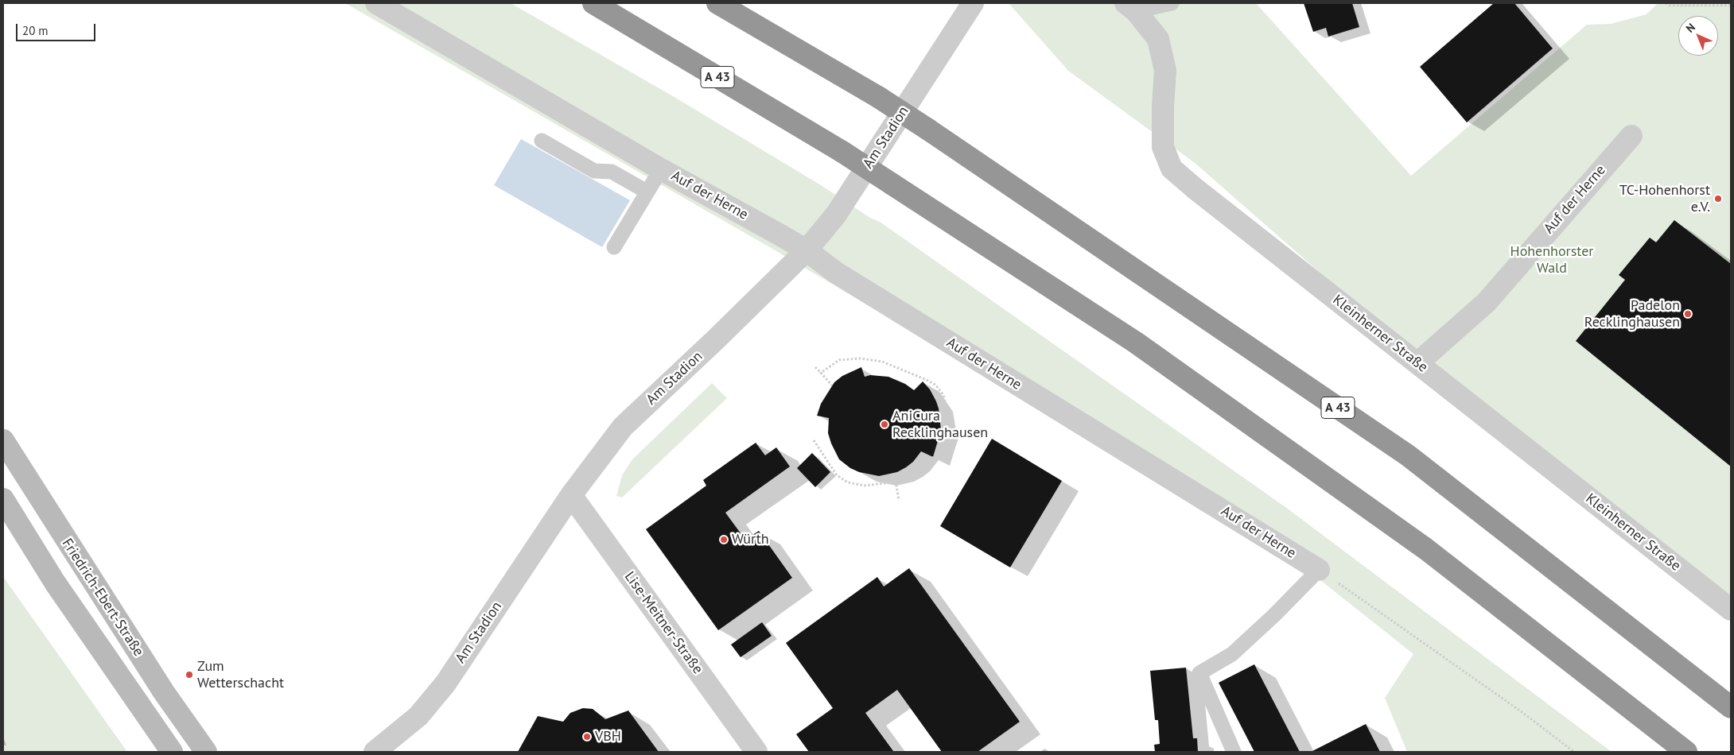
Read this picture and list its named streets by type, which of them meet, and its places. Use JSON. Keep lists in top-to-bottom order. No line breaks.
{"streets":{"highway":["A 43"],"main road":["Friedrich-Ebert-Straße"],"street":["Am Stadion","Auf der Herne","Kleinherner Straße","Lise-Meitner-Straße"]},"crossings":[["Am Stadion","Auf der Herne"],["Am Stadion","Lise-Meitner-Straße"],["Auf der Herne","Kleinherner Straße"]],"parks":["Hohenhorster Wald"],"places":["TC-Hohenhorst e.V.","Padelon Recklinghausen","AniCura Recklinghausen","Würth","Zum Wetterschacht","VBH"],"scale_bar":"20 m","north":"top left"}
